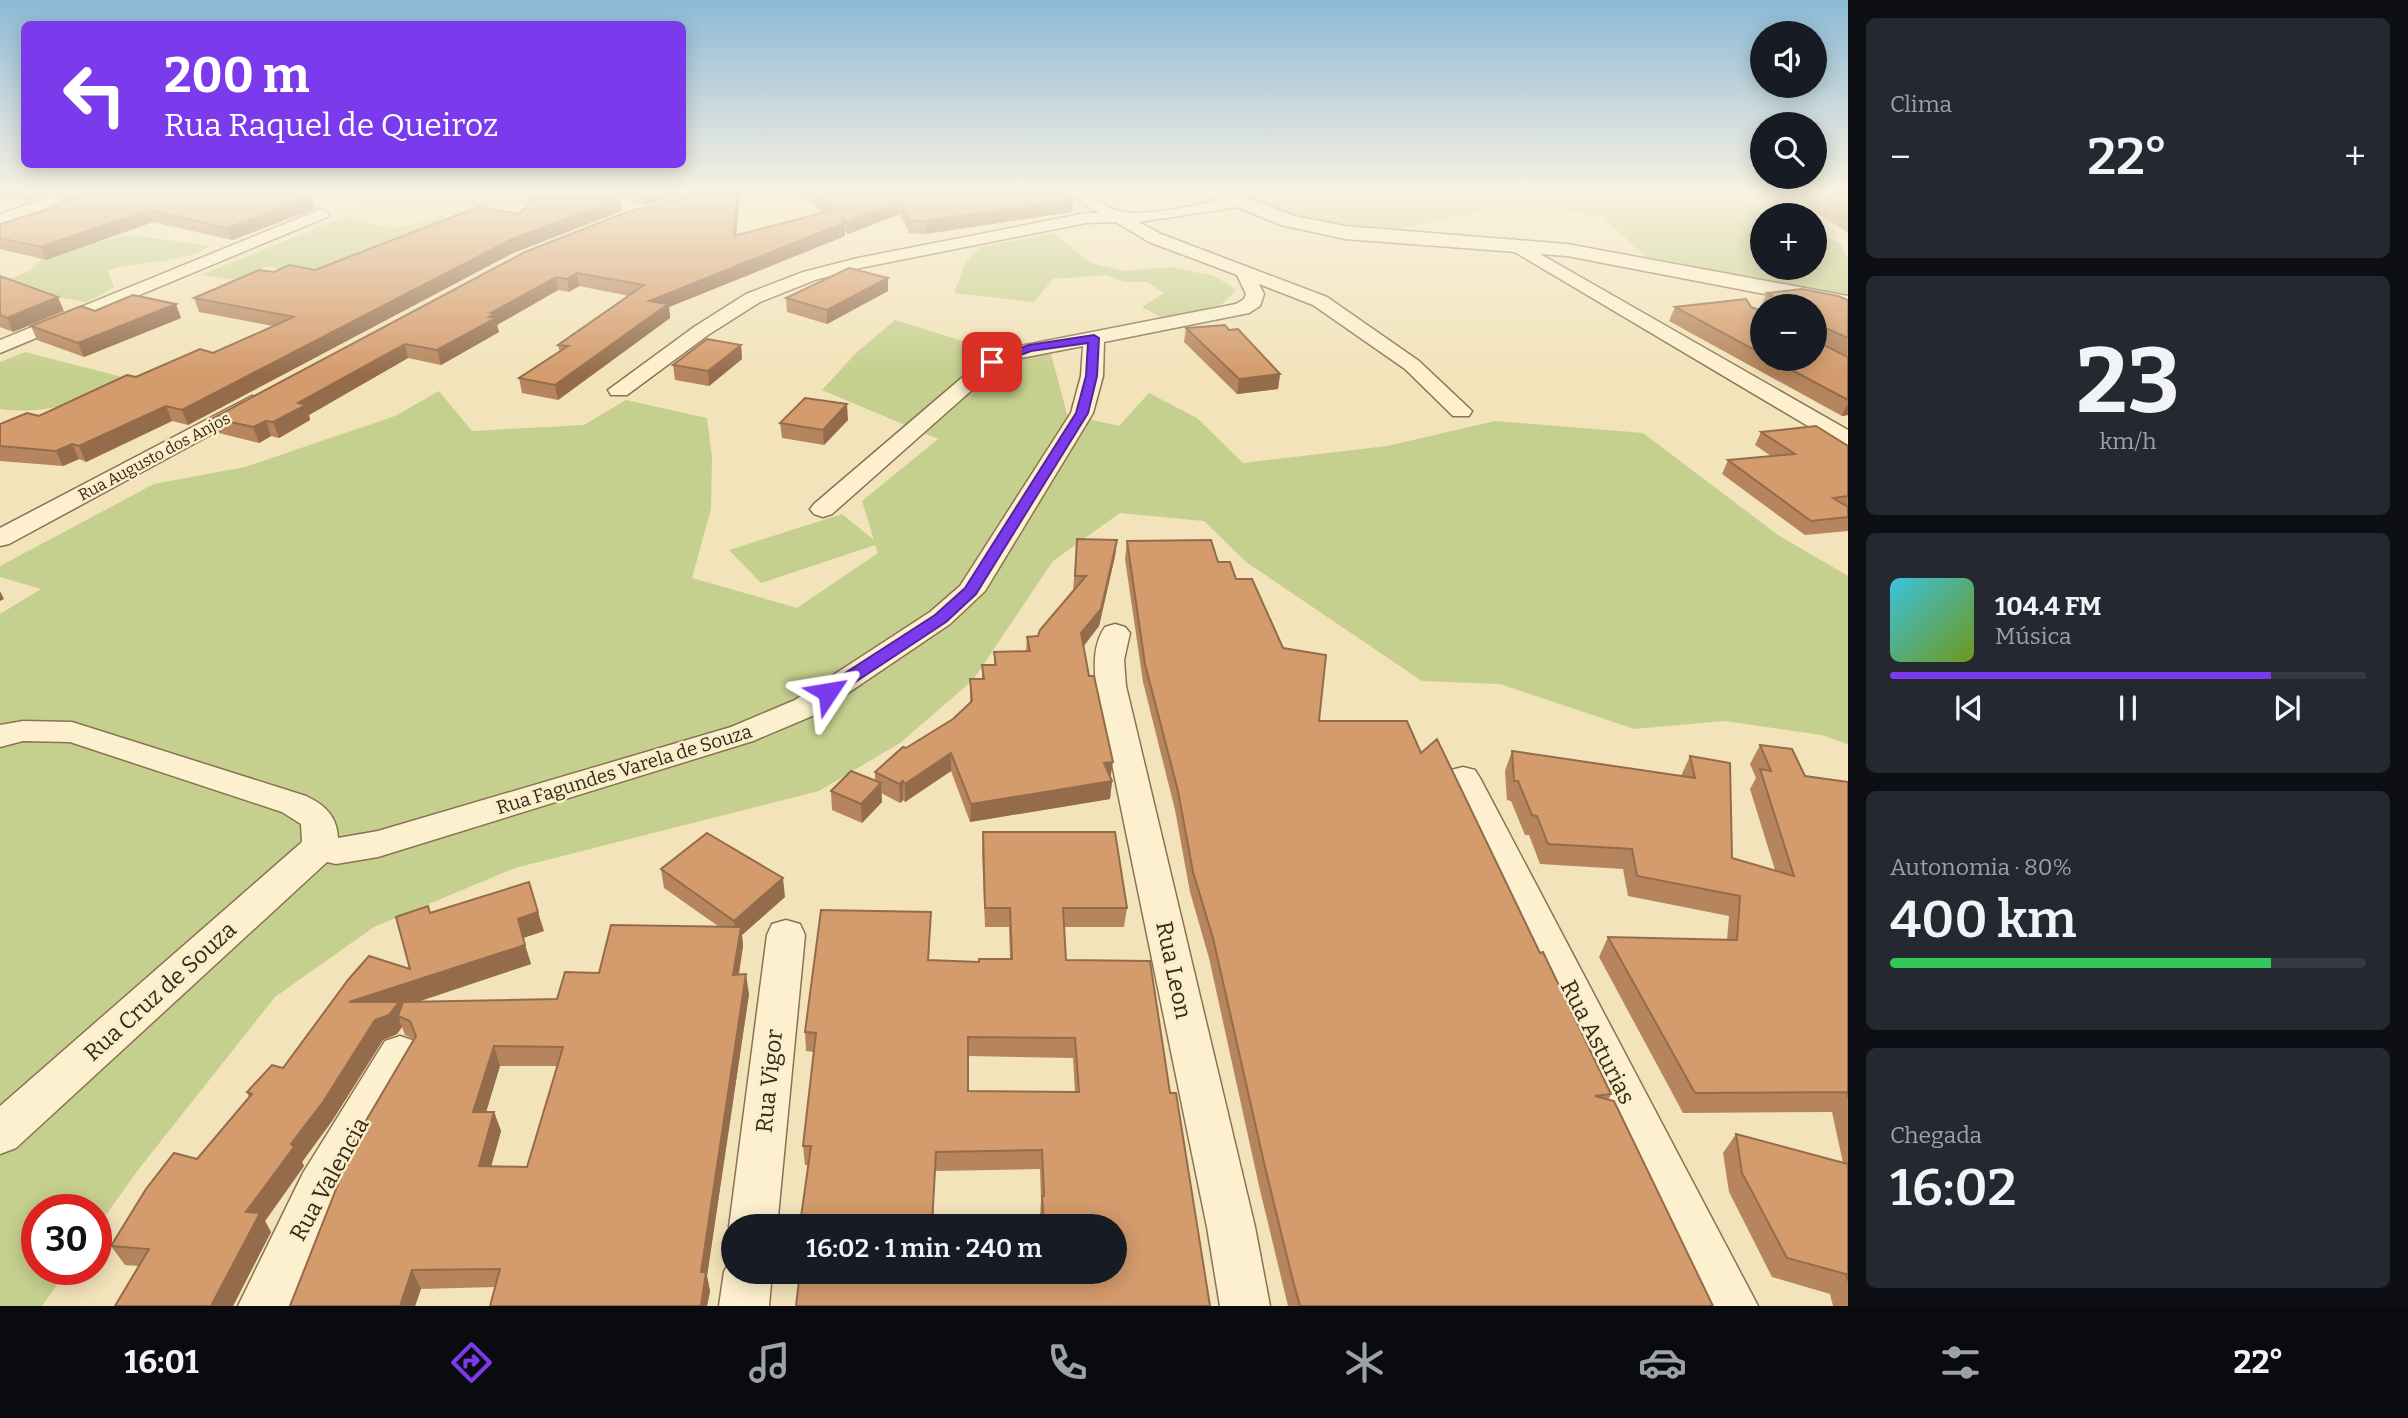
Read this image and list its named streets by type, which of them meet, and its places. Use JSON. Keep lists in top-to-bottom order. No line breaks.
{"streets":{"street":["Rua Augusto dos Anjos","Rua Fagundes Varela de Souza","Rua Leon","Rua Cruz de Souza","Rua Asturias","Rua Vigor","Rua Valencia"]},"crossings":[["Rua Fagundes Varela de Souza","Rua Cruz de Souza"]],"page":{"tile":["Clima",["23","km/h"],["Autonomia · 80%","400 km"],["Chegada","16:02"]],"map_buttons":["+","−"],"turn":["200 m","Rua Raquel de Queiroz"],"heat":["−","22°","+"],"song":["104.4 FM","Música"],"limit":"30","trip":"16:02 · 1 min · 240 m","tabs":["16:01","22°"]}}
